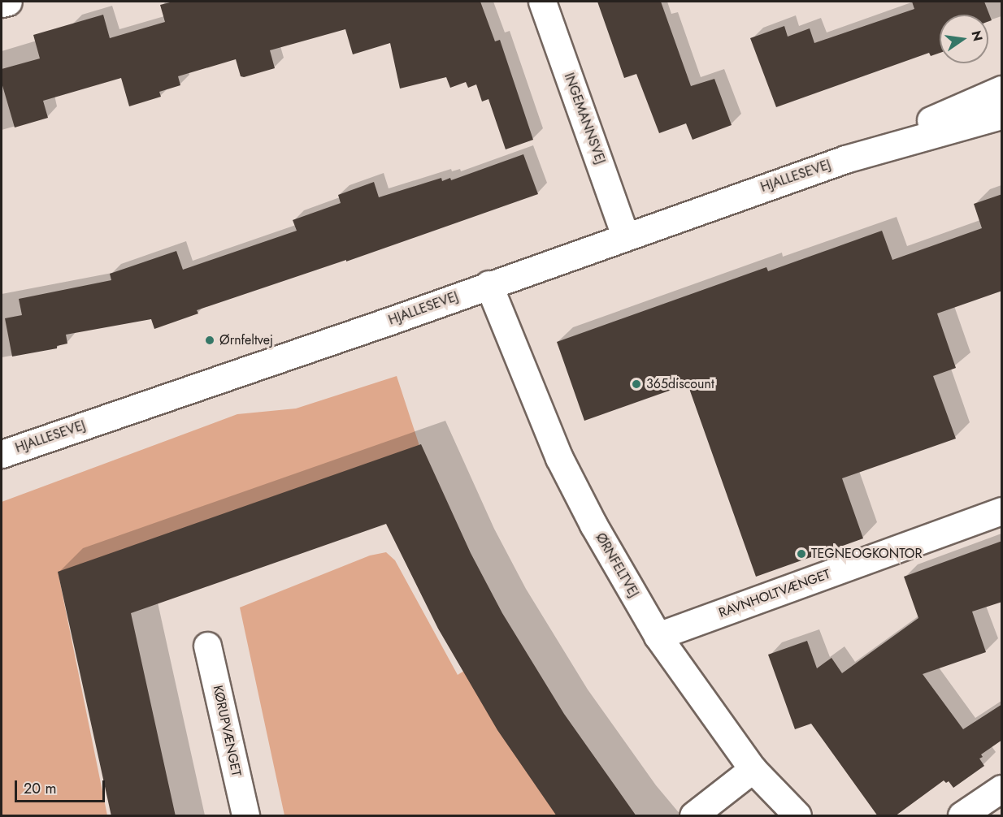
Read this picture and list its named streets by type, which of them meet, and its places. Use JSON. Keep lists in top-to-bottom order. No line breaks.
{"streets":{"street":["INGEMANNSVEJ","HJALLESEVEJ","ØRNFELTVEJ","RAVNHOLTVÆNGET","KØRUPVÆNGET"]},"crossings":[["INGEMANNSVEJ","HJALLESEVEJ"],["HJALLESEVEJ","ØRNFELTVEJ"],["ØRNFELTVEJ","RAVNHOLTVÆNGET"]],"places":["Ørnfeltvej","365discount","TEGNEOGKONTOR"],"scale_bar":"20 m","north":"right"}
